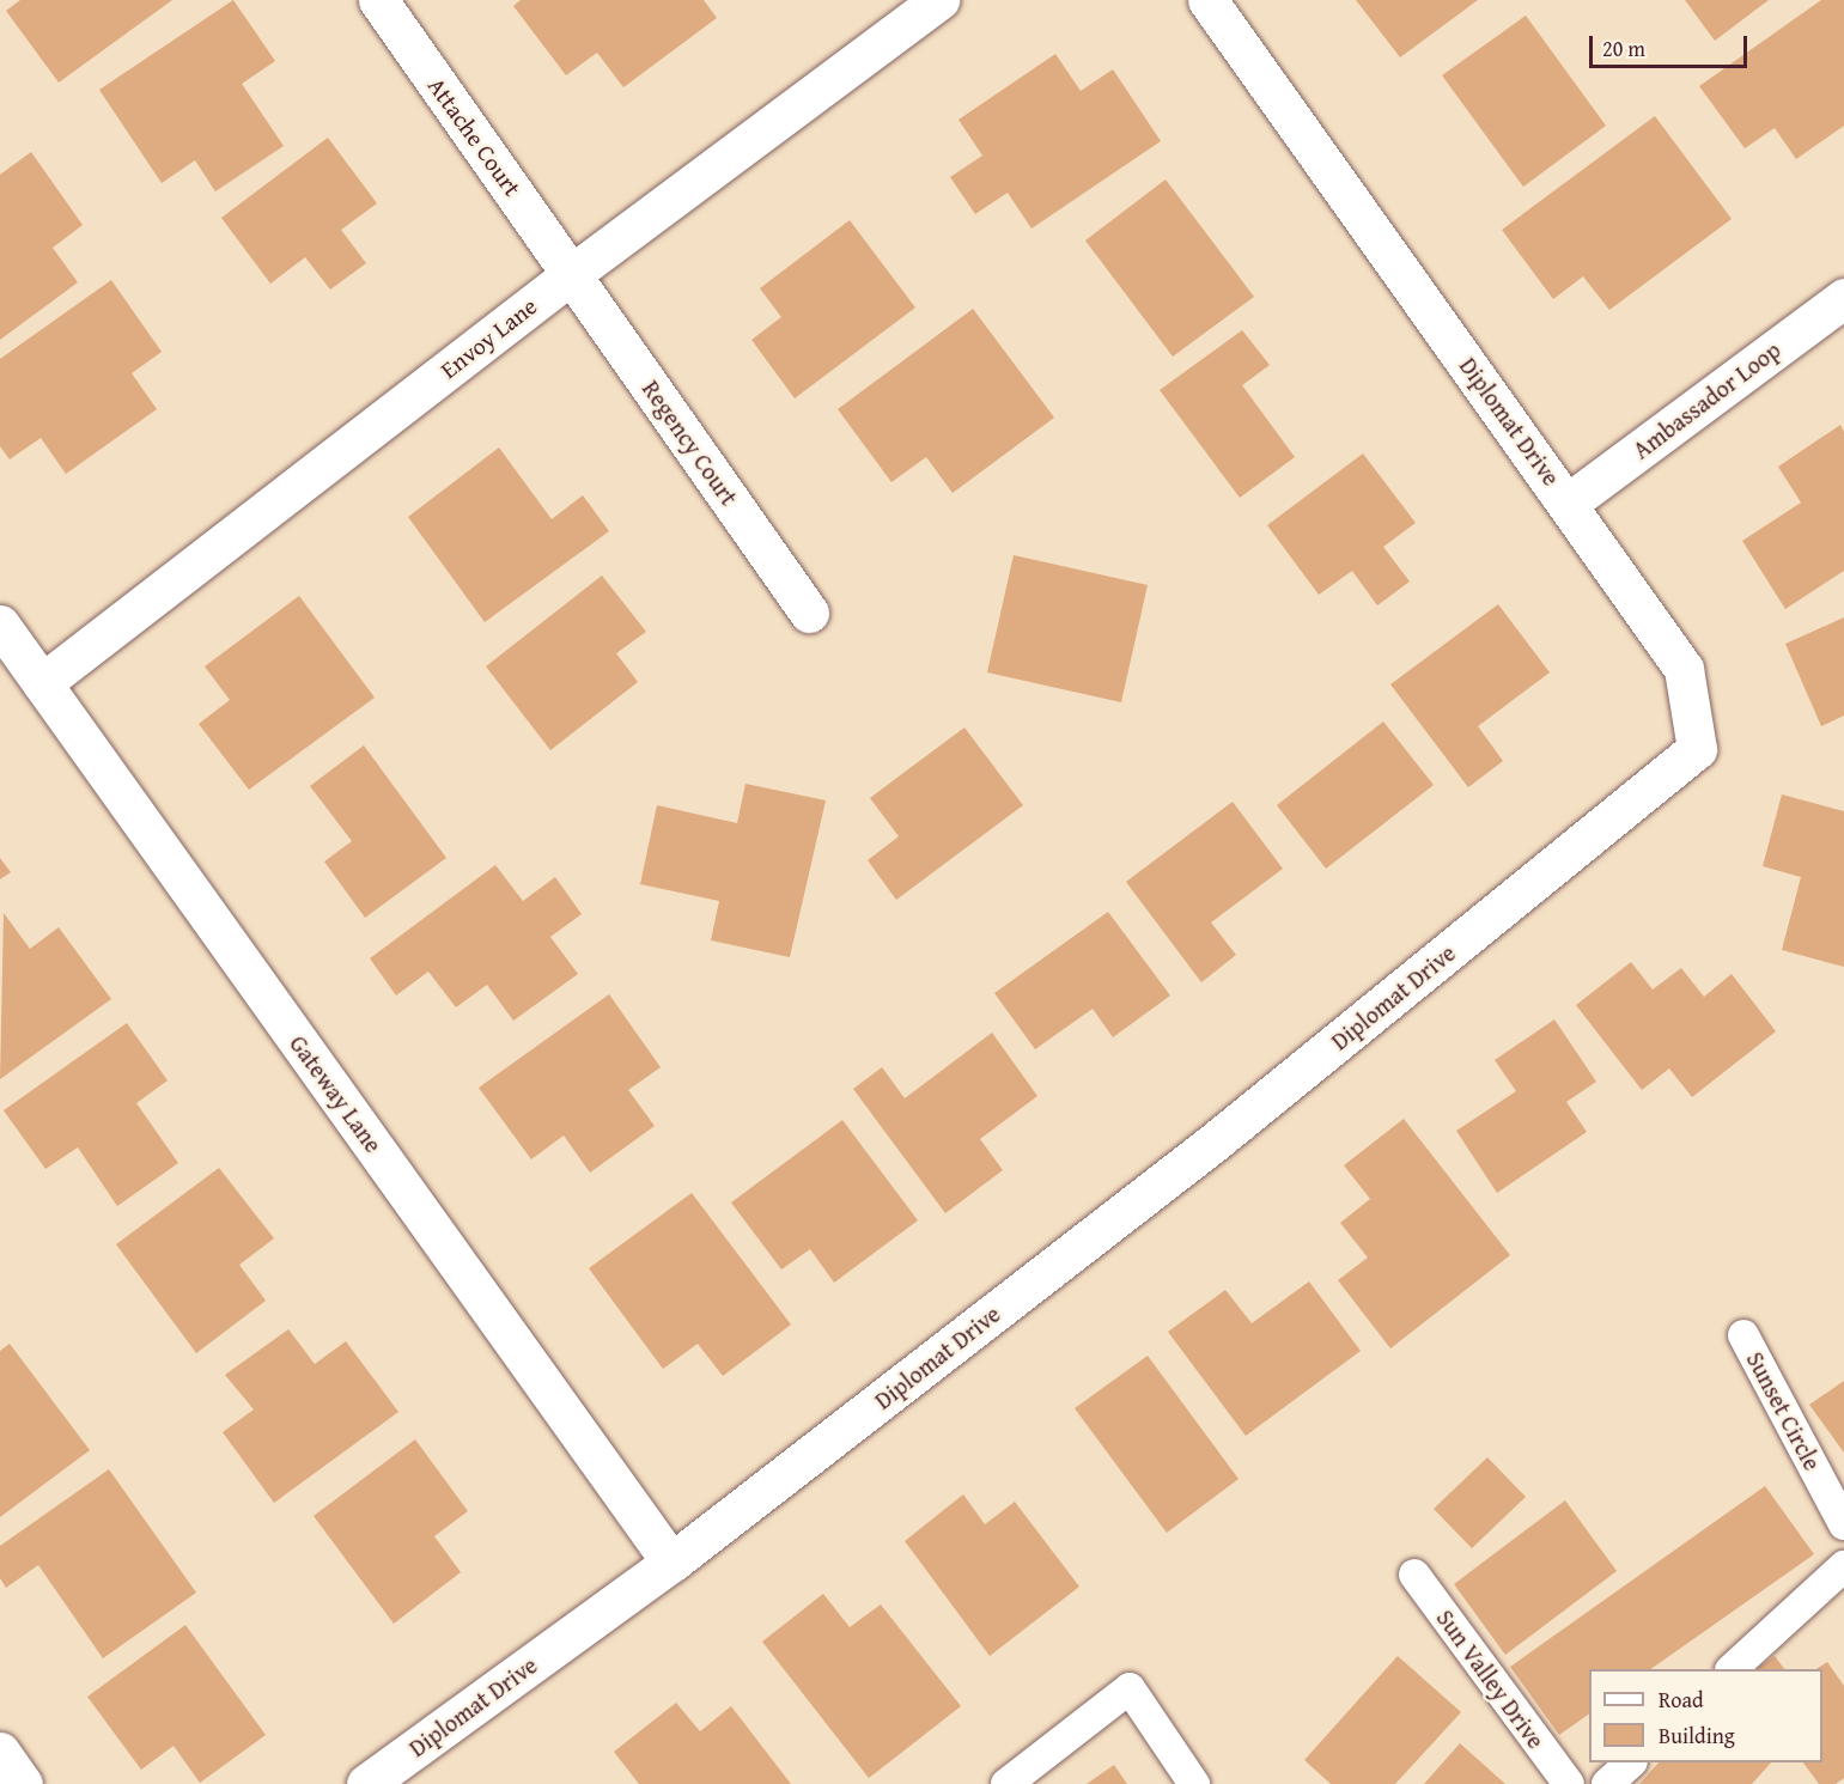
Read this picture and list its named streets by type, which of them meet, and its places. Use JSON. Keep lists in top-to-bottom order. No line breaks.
{"streets":{"street":["Attache Court","Envoy Lane","Ambassador Loop","Diplomat Drive","Regency Court","Gateway Lane"],"lane":["Sunset Circle","Sun Valley Drive"]},"crossings":[["Attache Court","Envoy Lane"],["Attache Court","Regency Court"],["Envoy Lane","Regency Court"],["Envoy Lane","Gateway Lane"],["Ambassador Loop","Diplomat Drive"],["Diplomat Drive","Gateway Lane"]],"legend":["Road","Building"],"scale_bar":"20 m"}
